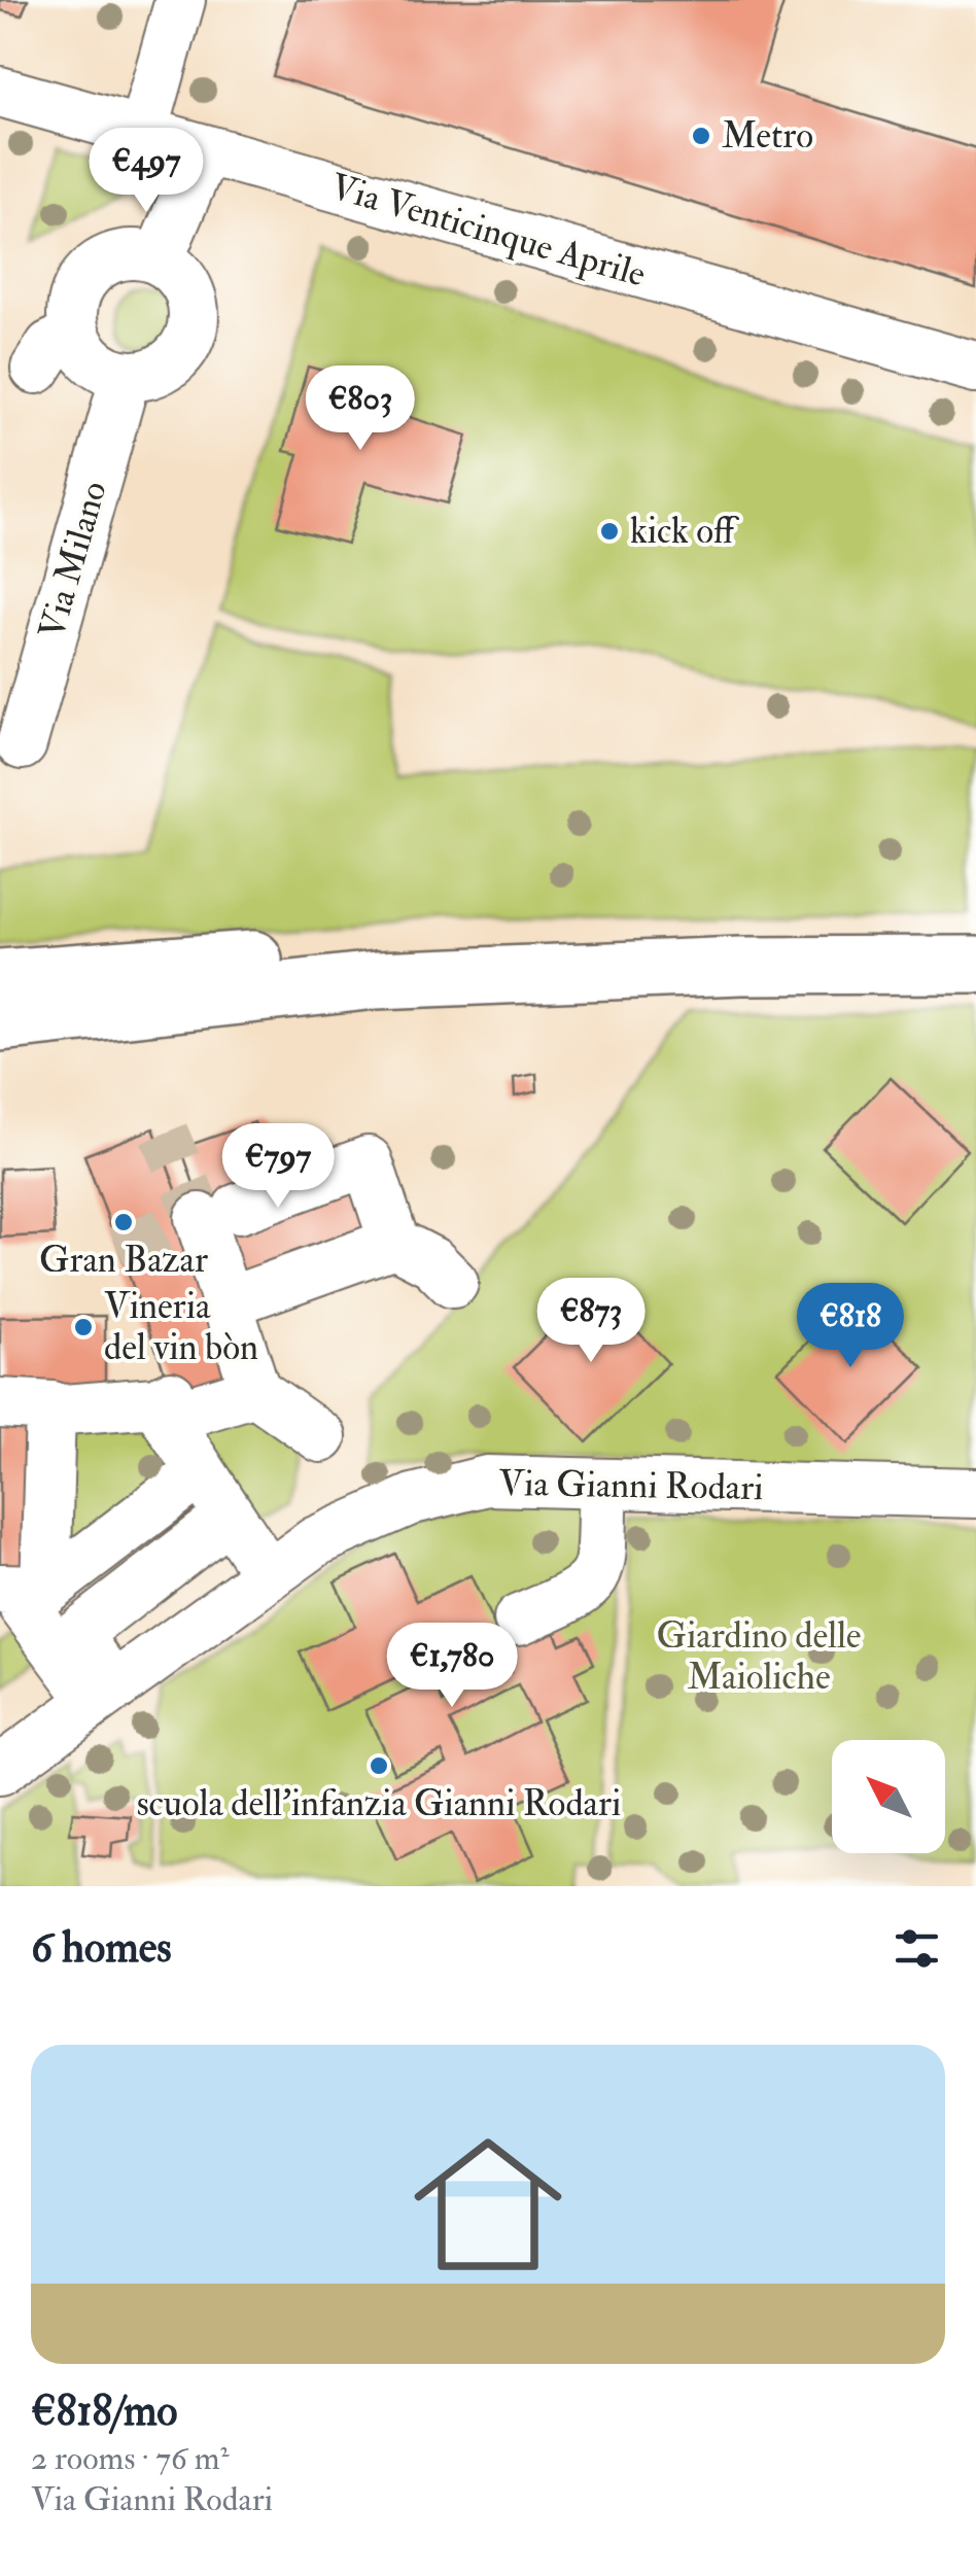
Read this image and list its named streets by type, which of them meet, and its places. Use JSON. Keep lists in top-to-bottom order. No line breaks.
{"streets":{"street":["Via Venticinque Aprile","Via Milano","Via Gianni Rodari"]},"parks":["Giardino delle Maioliche"],"places":["Metro","kick off","Gran Bazar","Vineria del vin bòn","scuola dell'infanzia Gianni Rodari"],"north":"top left","page":{"price":["€497","€803","€797","€873","€818","€1,780"],"heading":"6 homes","list":[{"name":"€818/mo","note":"2 rooms · 76 m² · Via Gianni Rodari"}]}}
